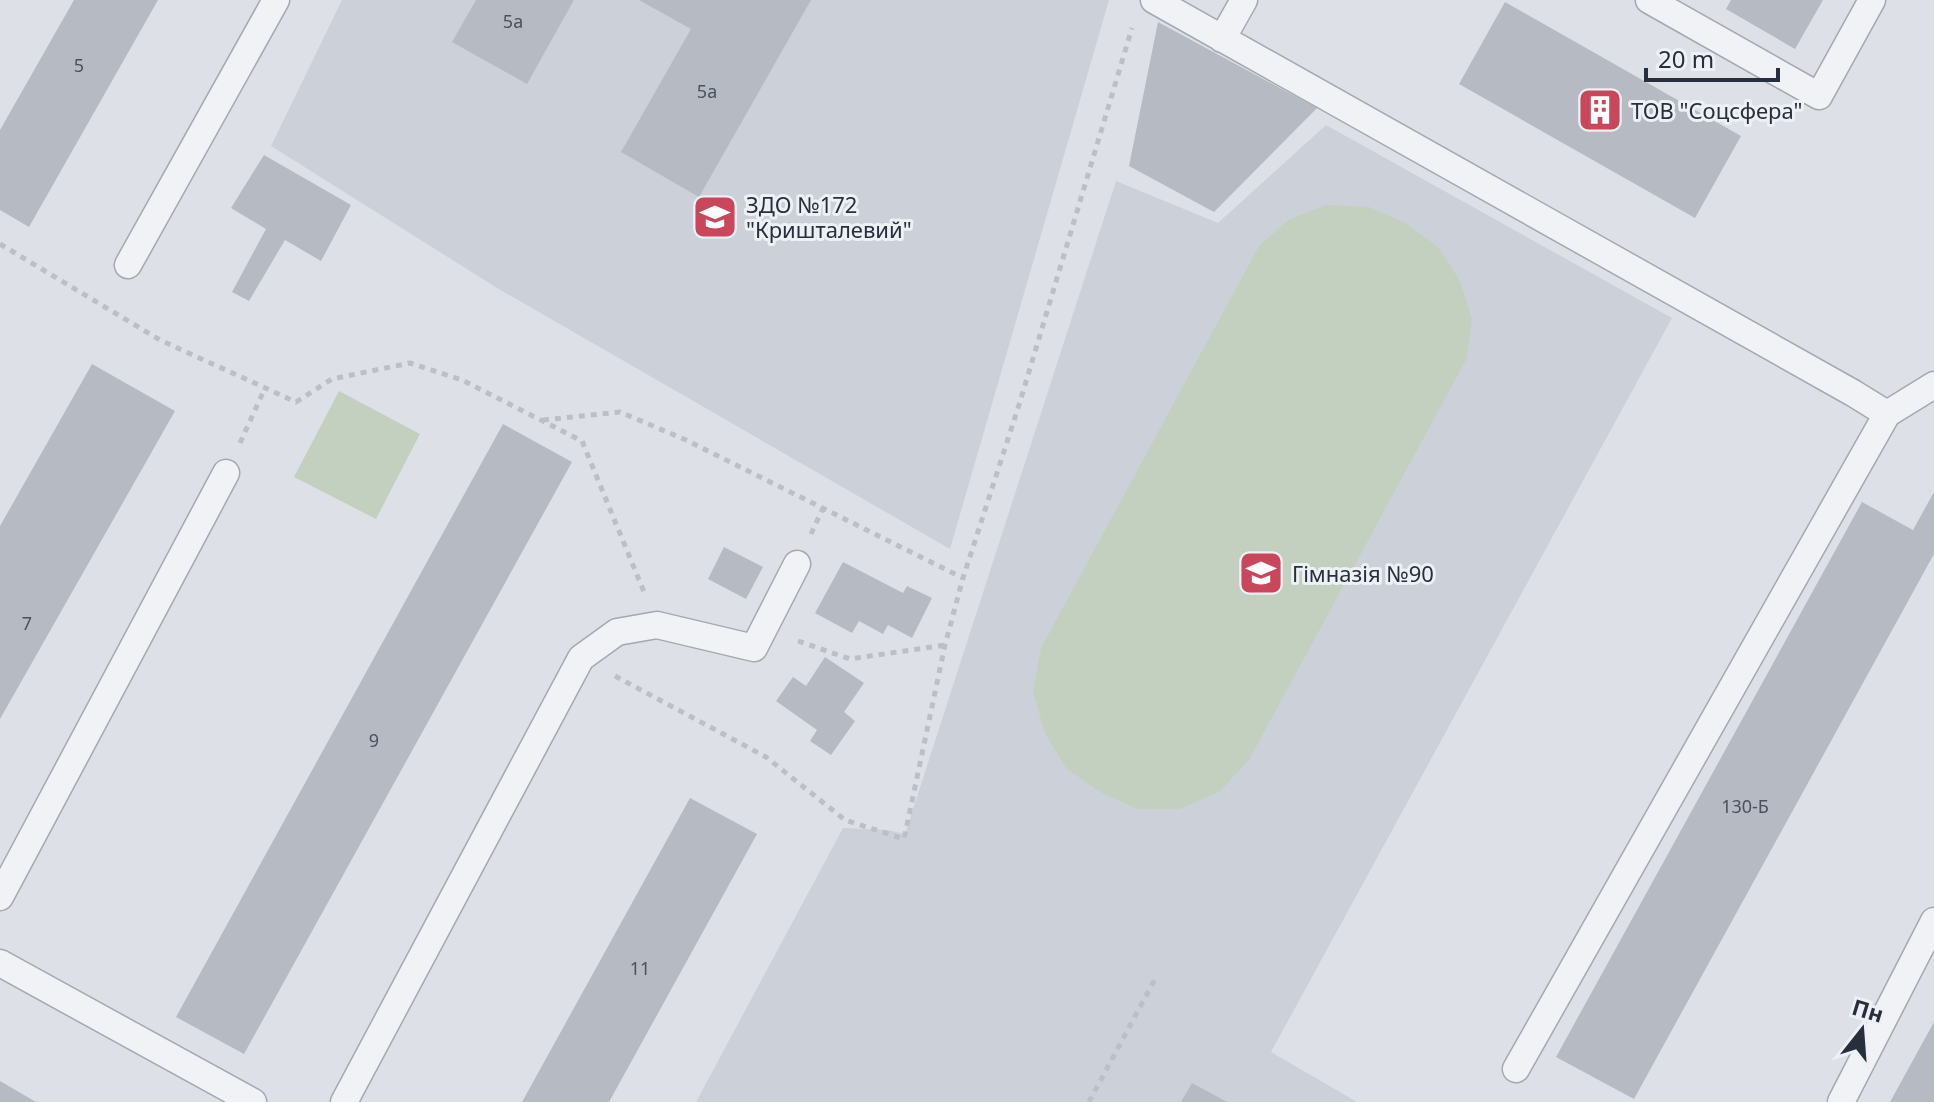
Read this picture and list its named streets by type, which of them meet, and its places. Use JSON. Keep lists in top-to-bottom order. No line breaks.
{"places":{"building":["ТОВ \"Соцсфера\""],"school or university":["ЗДО №172 \"Кришталевий\"","Гімназія №90"]},"house_numbers":["5а","5","5а","7","9","130-Б","11"],"scale_bar":"20 m","north":"top"}
